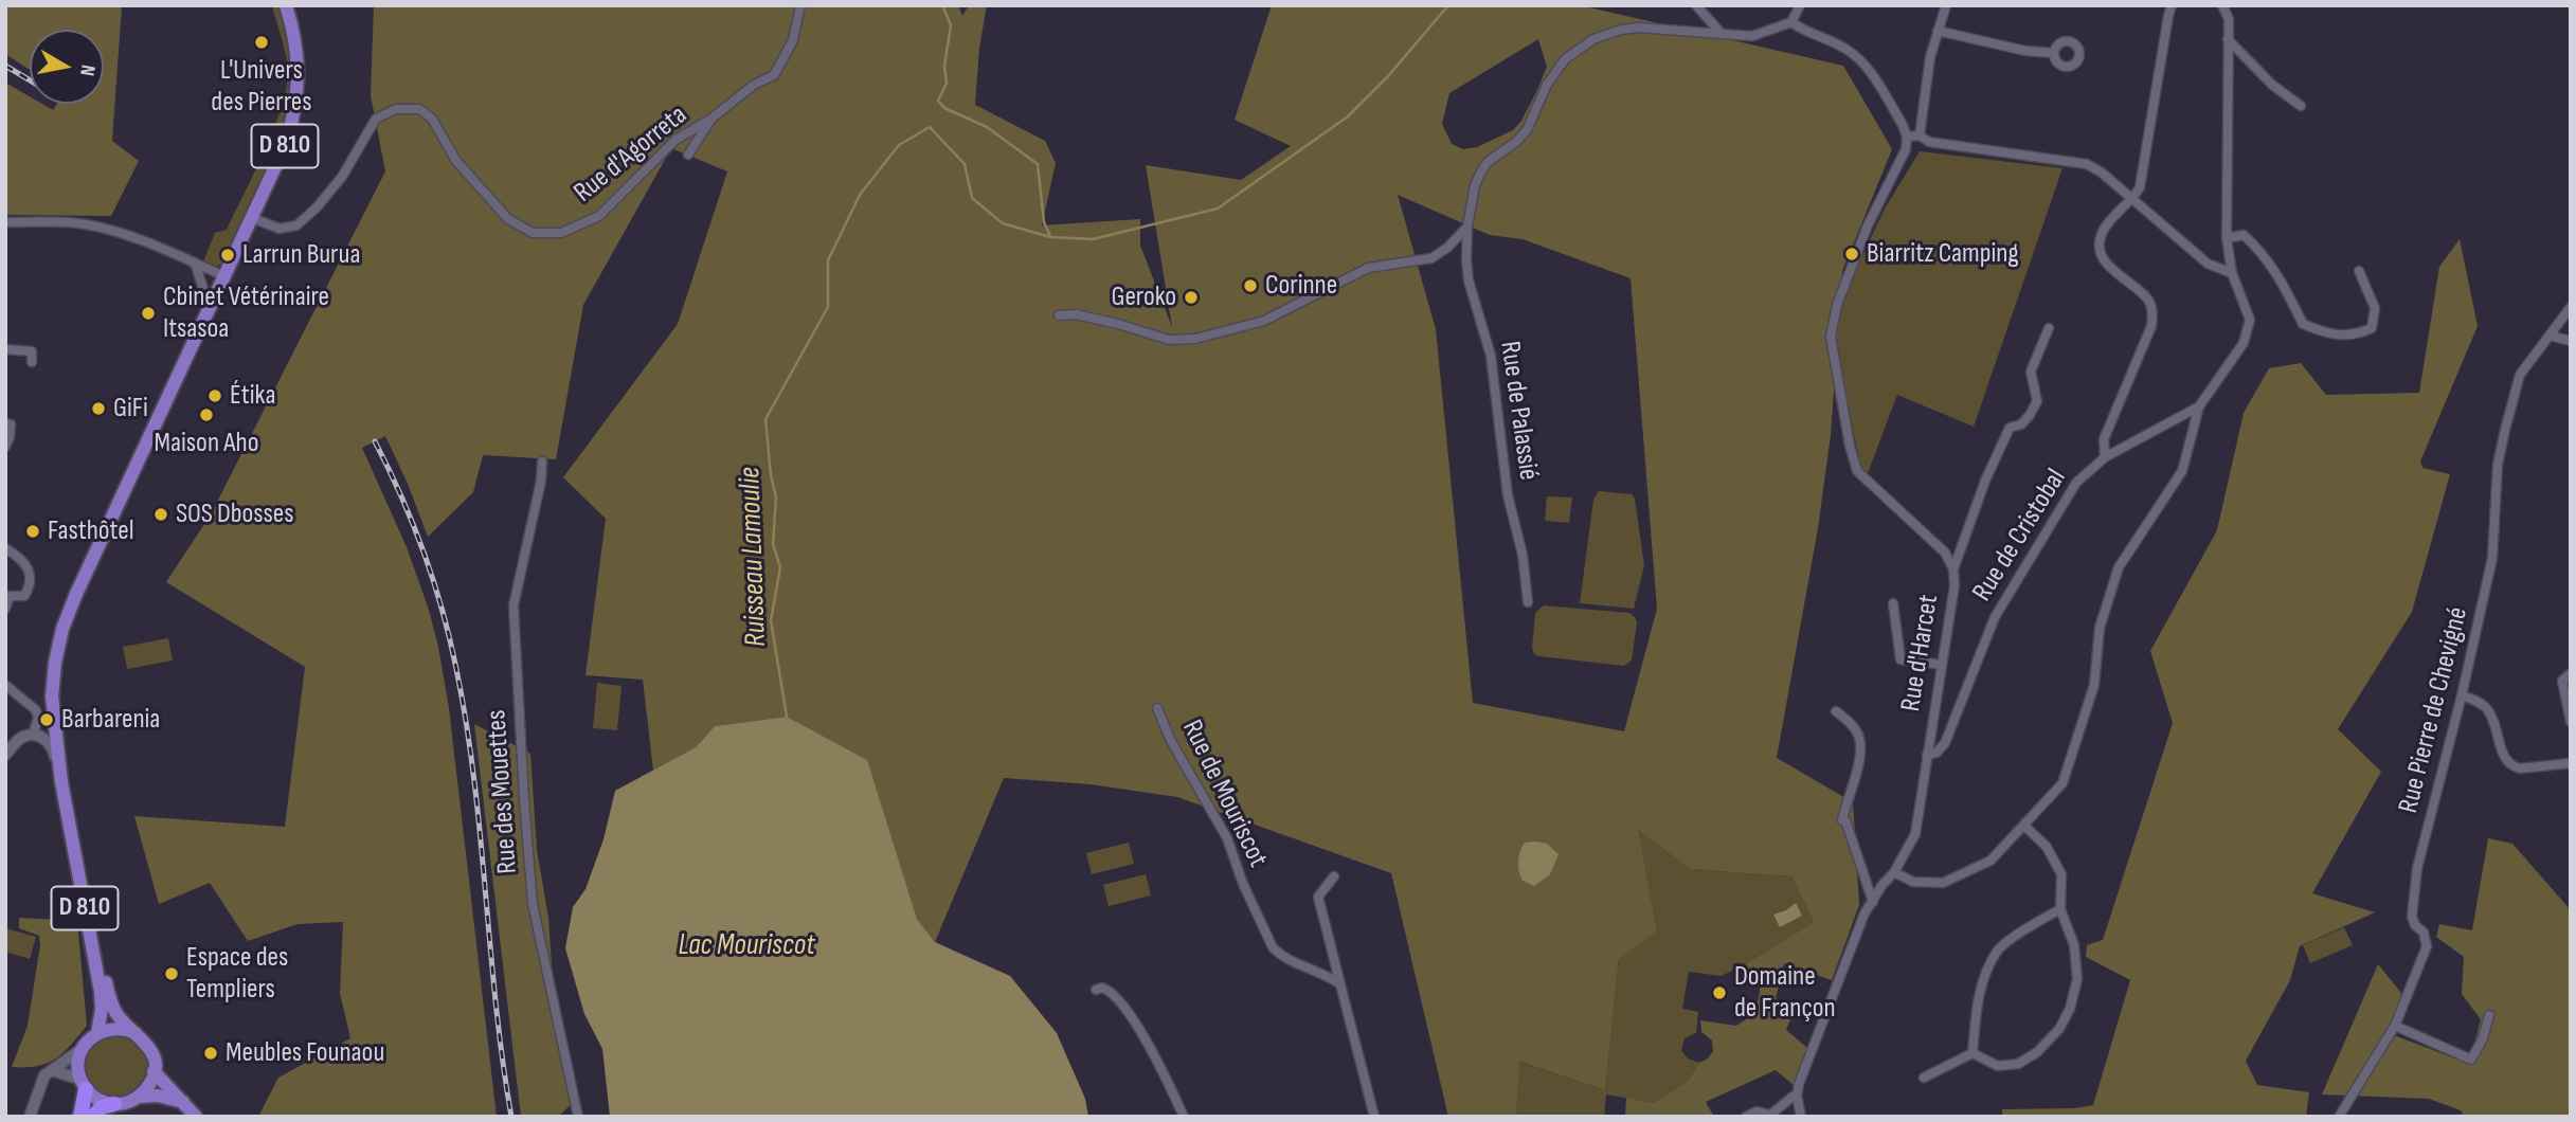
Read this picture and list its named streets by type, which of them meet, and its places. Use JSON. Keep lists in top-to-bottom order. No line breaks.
{"streets":{"main road":["D 810"],"street":["Rue d'Agorreta","Rue de Palassié","Rue de Cristobal","Rue d'Harcet","Rue Pierre de Chevigné","Rue des Mouettes","Rue de Mouriscot"]},"crossings":[["D 810","Rue d'Agorreta"],["Rue de Cristobal","Rue d'Harcet"]],"water":["Ruisseau Lamoulie","Lac Mouriscot"],"places":["L'Univers des Pierres","Biarritz Camping","Larrun Burua","Corinne","Geroko","Cbinet Vétérinaire Itsasoa","Étika","GiFi","Maison Aho","SOS Dbosses","Fasthôtel","Barbarenia","Espace des Templiers","Domaine de Françon","Meubles Founaou"],"north":"right"}
